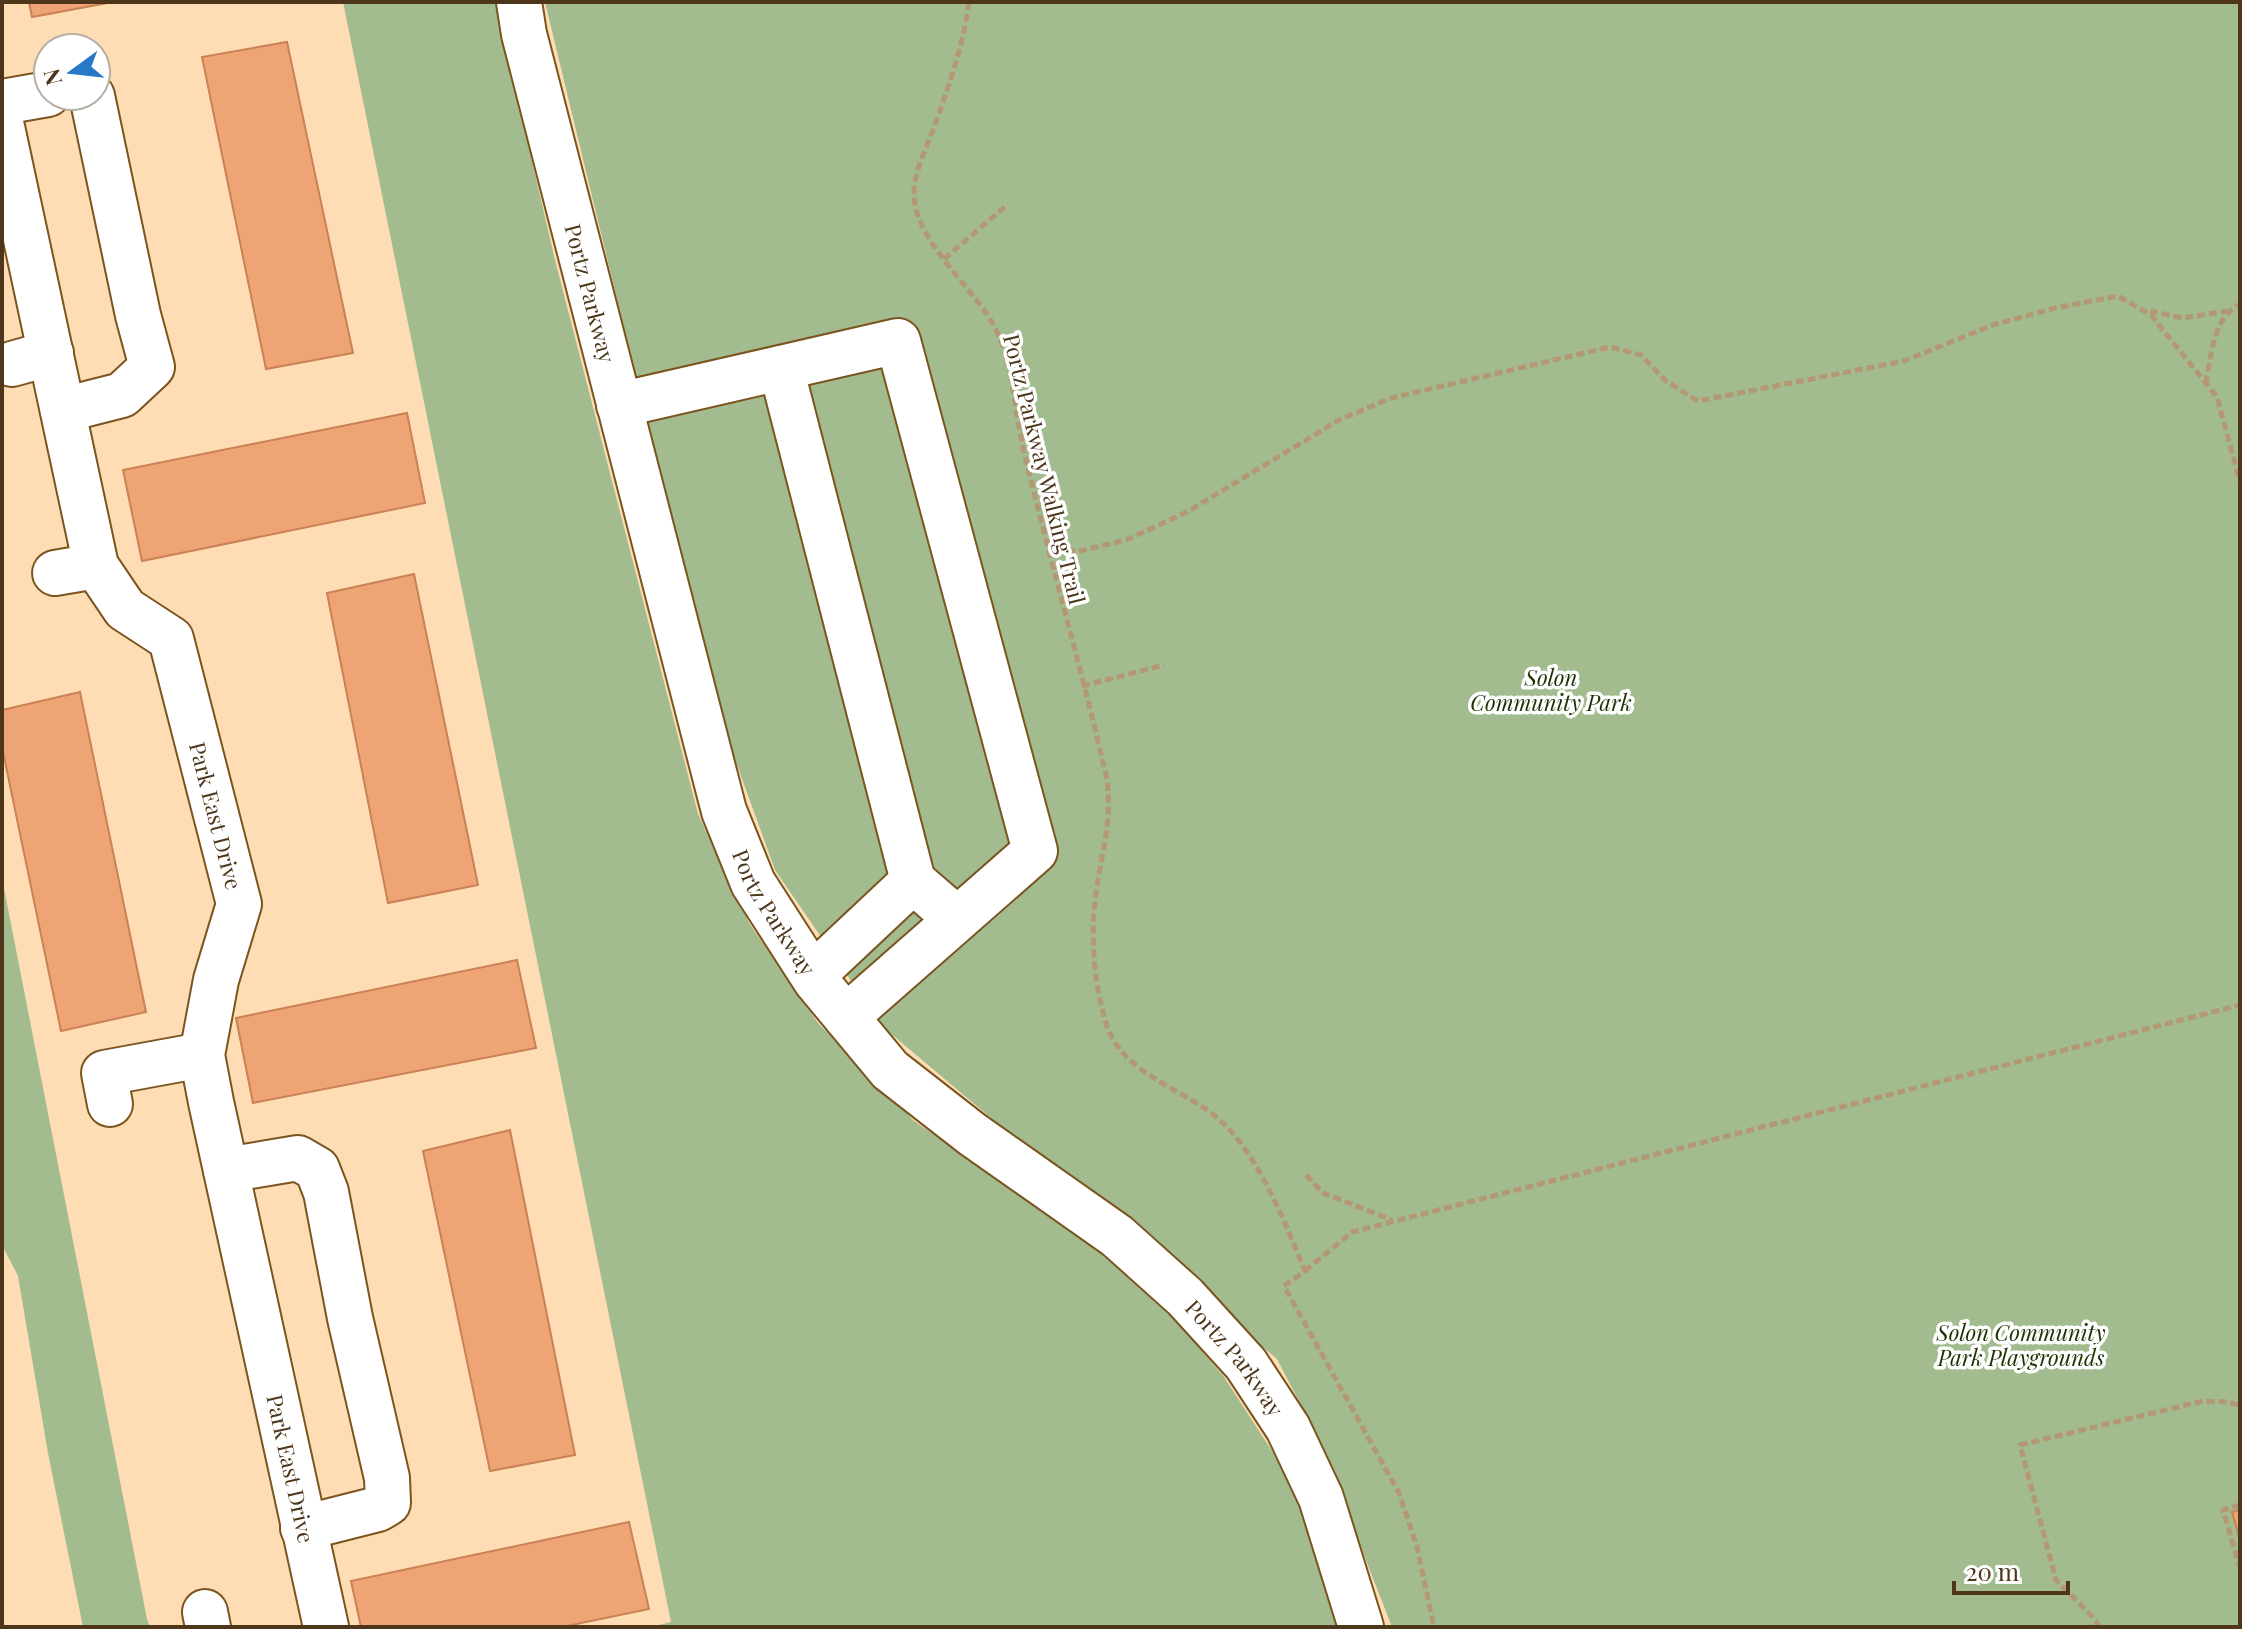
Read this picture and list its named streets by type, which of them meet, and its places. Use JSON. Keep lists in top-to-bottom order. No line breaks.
{"streets":{"street":["Portz Parkway","Park East Drive"],"path":["Portz Parkway Walking Trail"]},"parks":["Solon Community Park","Solon Community Park Playgrounds"],"scale_bar":"20 m","north":"left"}
